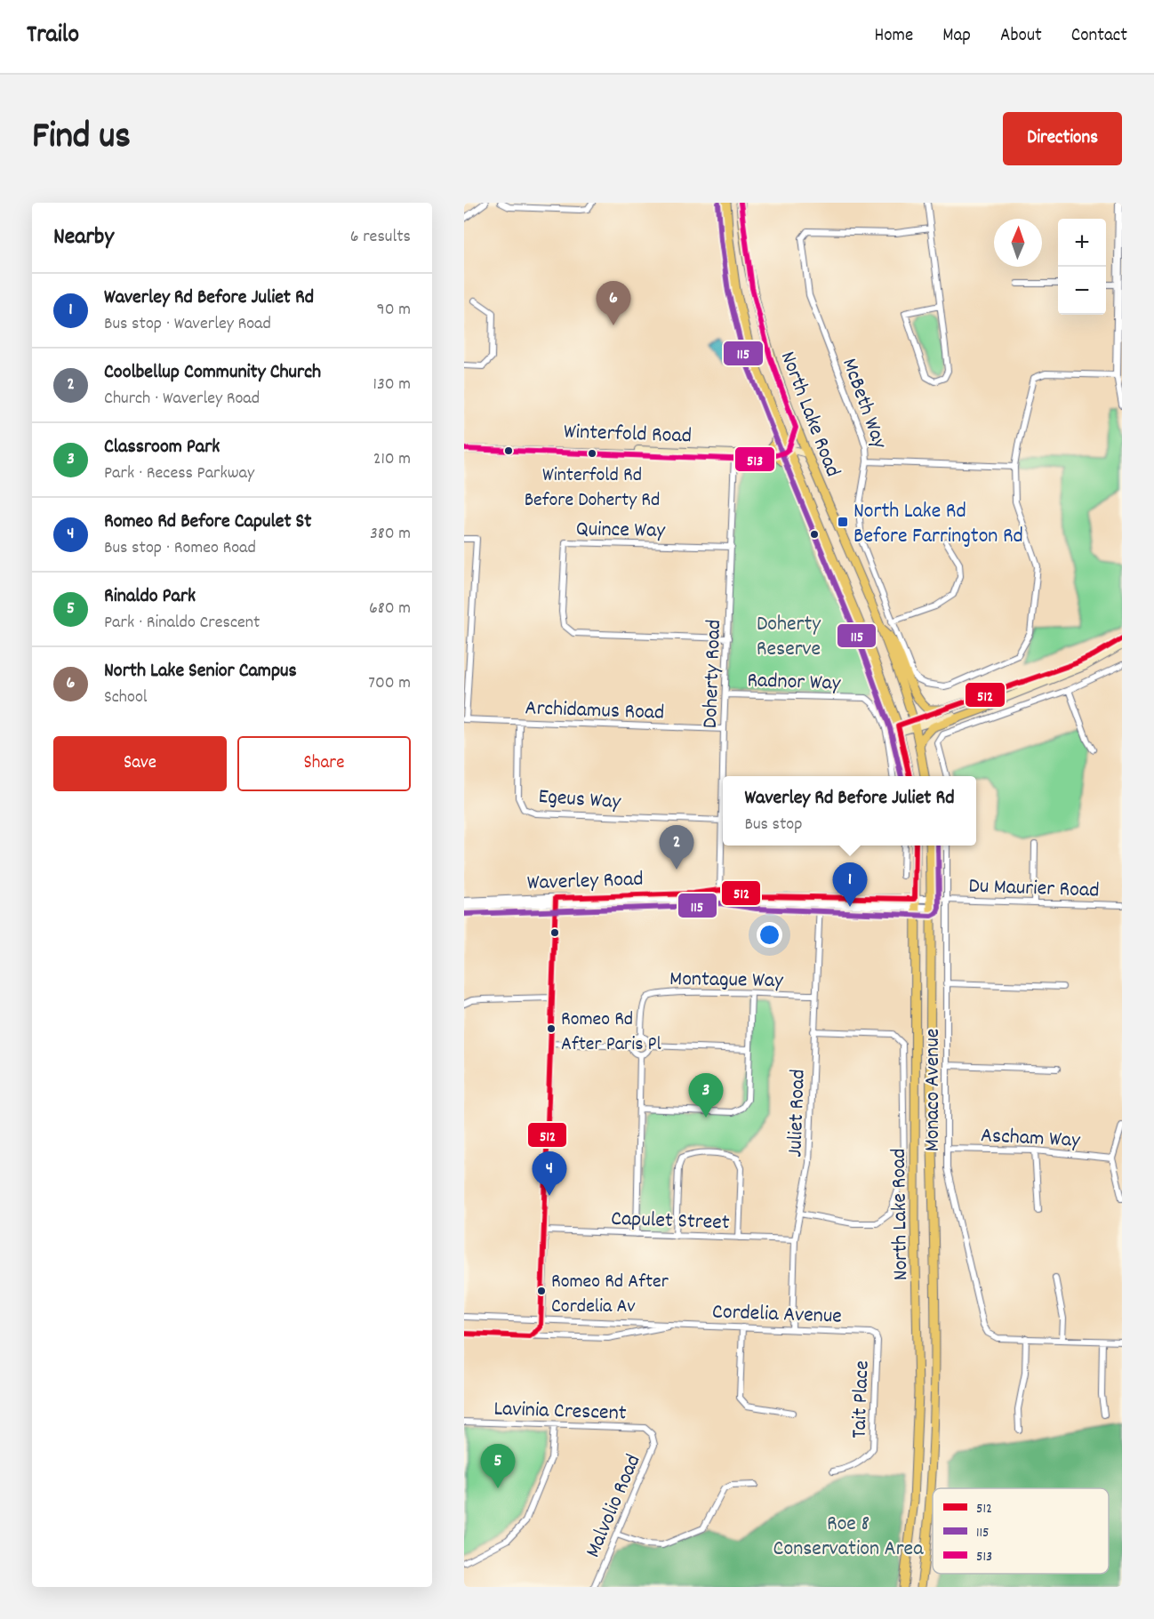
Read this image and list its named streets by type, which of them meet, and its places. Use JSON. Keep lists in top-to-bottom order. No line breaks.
{"streets":{"main road":["North Lake Road","Winterfold Road"],"street":["McBeth Way","Quince Way","Doherty Road","Radnor Way","Archidamus Road","Egeus Way","Waverley Road","Du Maurier Road","Montague Way","Monaco Avenue","Juliet Road","Ascham Way","Capulet Street","Cordelia Avenue","Tait Place","Lavinia Crescent","Malvolio Road"]},"crossings":[["North Lake Road","Winterfold Road"],["North Lake Road","Waverley Road"],["Winterfold Road","Doherty Road"],["Quince Way","Doherty Road"],["Doherty Road","Radnor Way"],["Doherty Road","Archidamus Road"],["Doherty Road","Egeus Way"],["Doherty Road","Waverley Road"],["Archidamus Road","Egeus Way"],["Waverley Road","Juliet Road"],["Du Maurier Road","Monaco Avenue"],["Montague Way","Juliet Road"],["Monaco Avenue","Ascham Way"],["Juliet Road","Capulet Street"],["Juliet Road","Cordelia Avenue"],["Cordelia Avenue","Tait Place"],["Lavinia Crescent","Malvolio Road"]],"parks":["Doherty Reserve","Roe 8 Conservation Area"],"places":{"other":["Winterfold Rd Before Doherty Rd","Romeo Rd After Paris Pl","Romeo Rd After Cordelia Av"],"transit":["North Lake Rd Before Farrington Rd"]},"lines":["transit line 513","transit line 115","transit line 512"],"legend":["512","115","513"],"north":"top","page":{"header":"Trailo","nav":["Home","Map","About","Contact"],"title":"Find us","buttons":["Directions",["Save","Share"]],"heading":["Nearby","6 results"],"map_buttons":["+","−"],"list":[{"mark":"1","name":"Waverley Rd Before Juliet Rd","note":"Bus stop · Waverley Road","value":"90 m"},{"mark":"2","name":"Coolbellup Community Church","note":"Church · Waverley Road","value":"130 m"},{"mark":"3","name":"Classroom Park","note":"Park · Recess Parkway","value":"210 m"},{"mark":"4","name":"Romeo Rd Before Capulet St","note":"Bus stop · Romeo Road","value":"380 m"},{"mark":"5","name":"Rinaldo Park","note":"Park · Rinaldo Crescent","value":"680 m"},{"mark":"6","name":"North Lake Senior Campus","note":"School","value":"700 m"}],"pins":["6","2","1","3","4","5"],"popup":["Waverley Rd Before Juliet Rd","Bus stop"]}}
